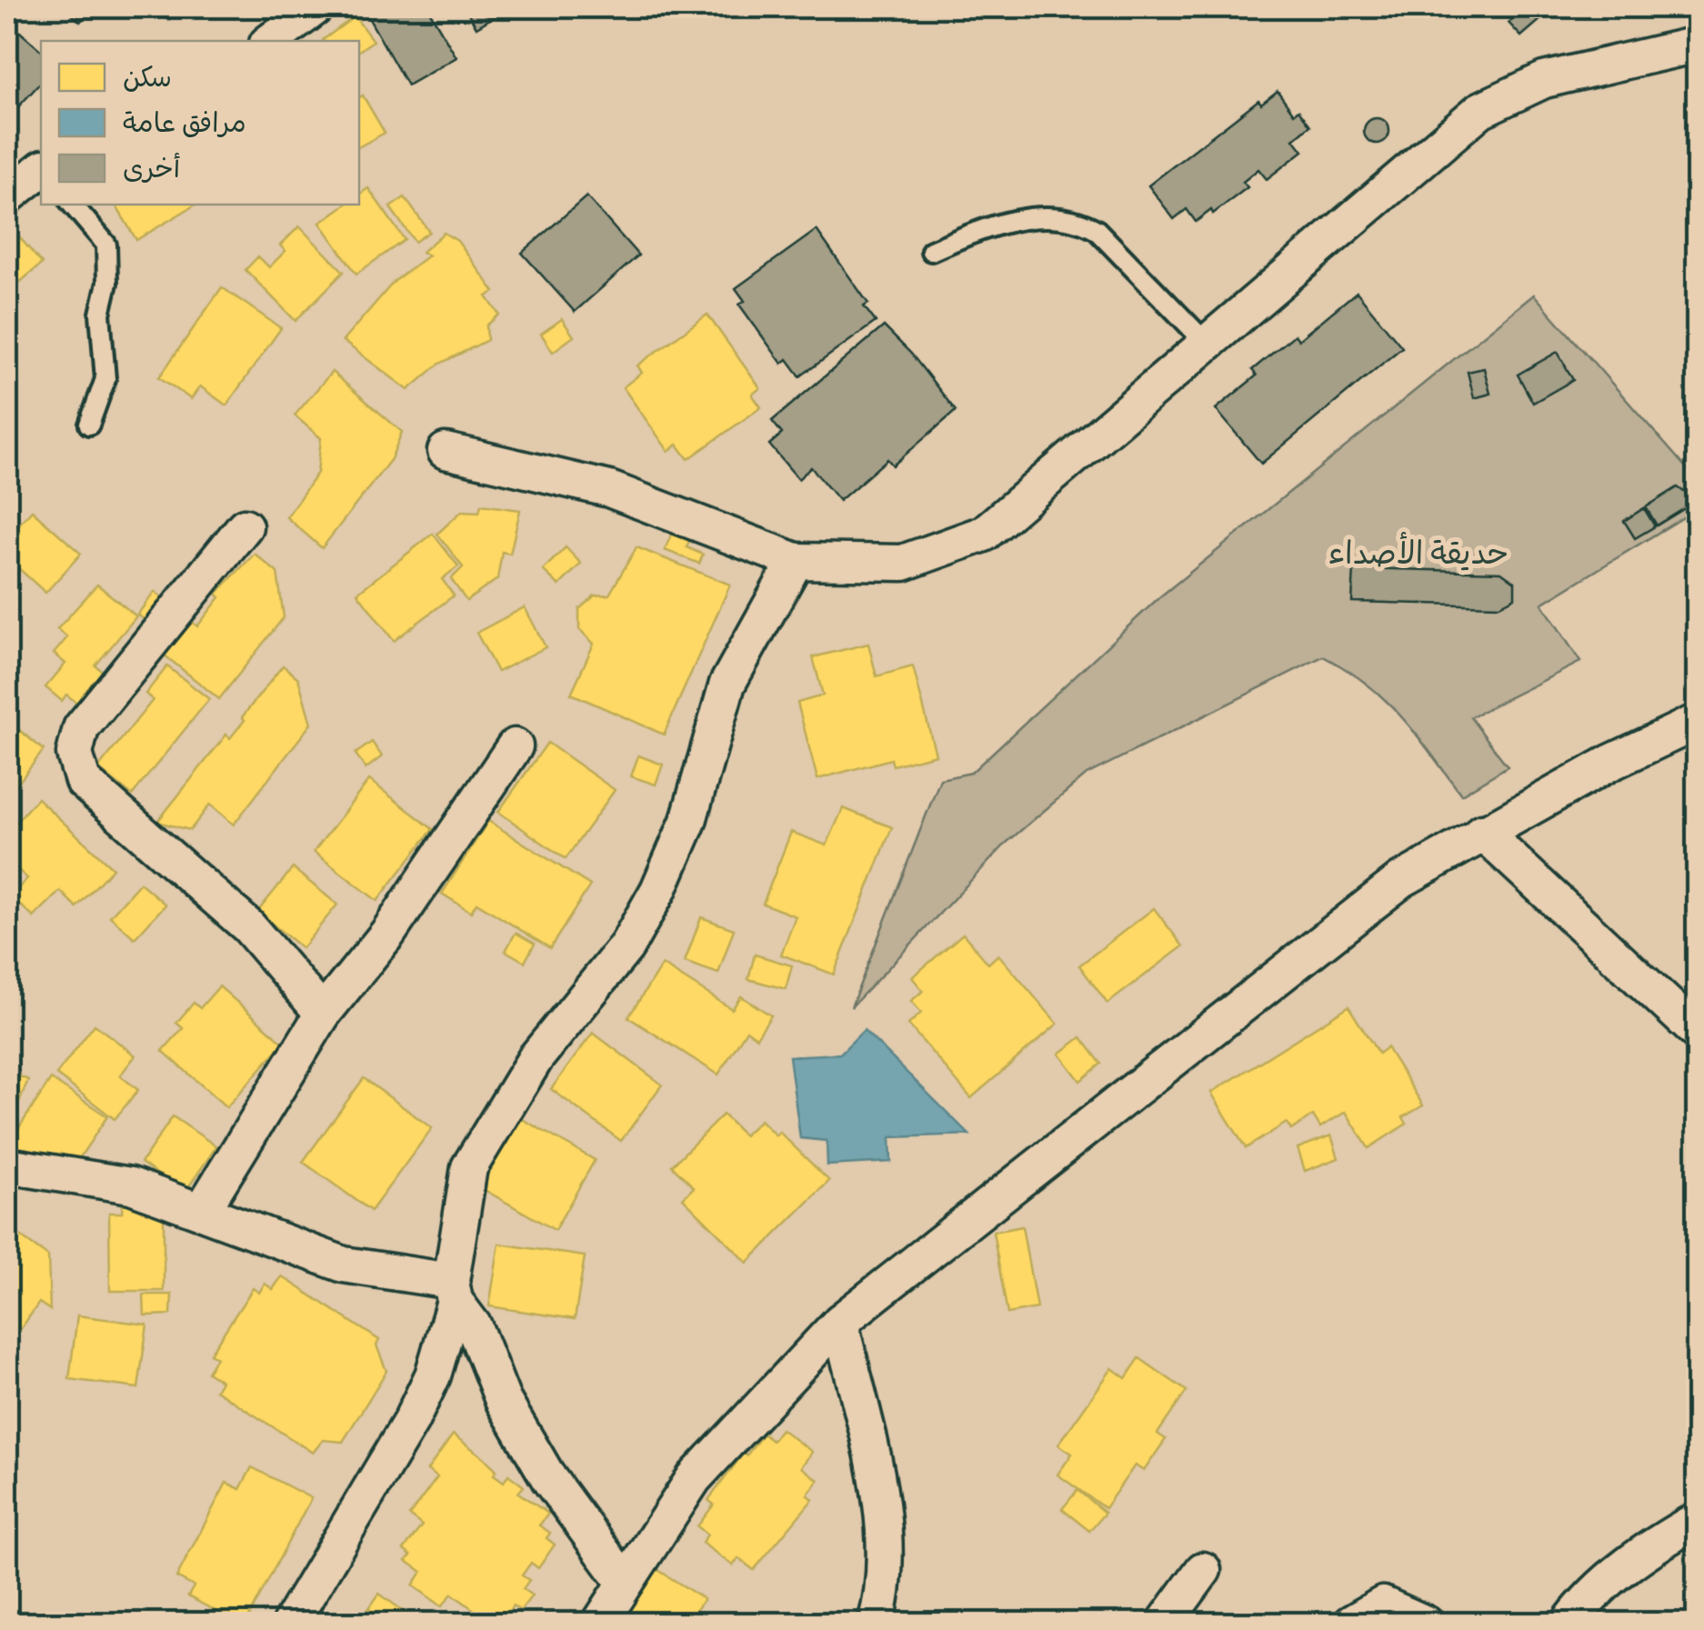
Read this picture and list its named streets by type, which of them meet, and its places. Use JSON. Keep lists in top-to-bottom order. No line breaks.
{"parks":["حديقة الأصداء"],"legend":["سكن","مرافق عامة","أخرى"]}
